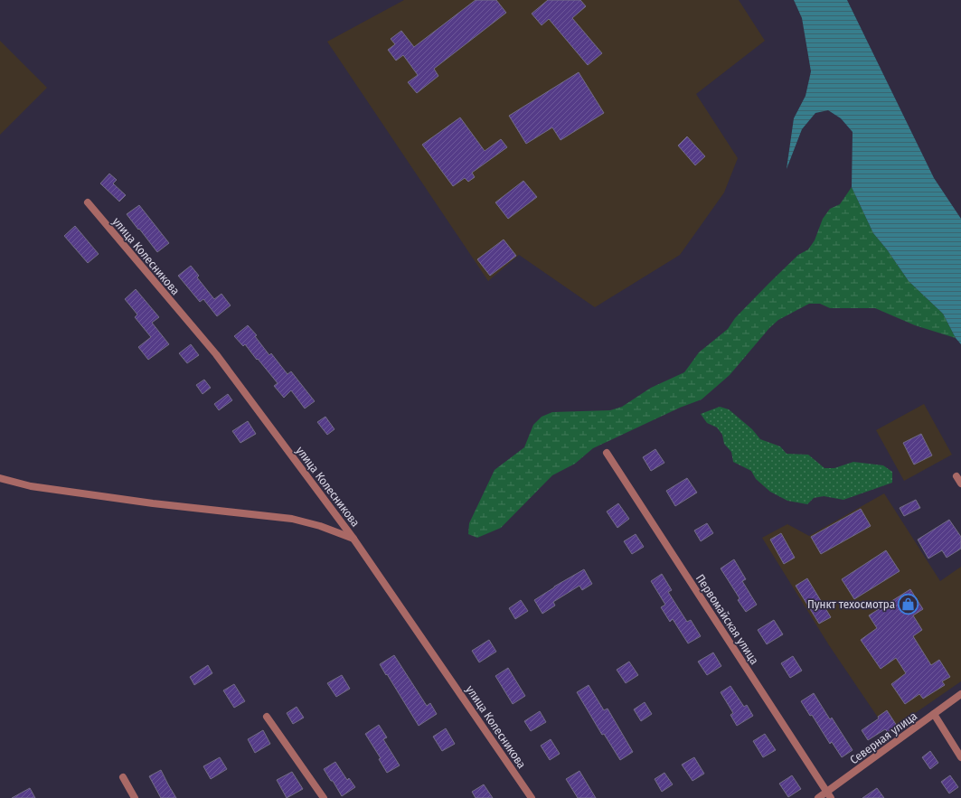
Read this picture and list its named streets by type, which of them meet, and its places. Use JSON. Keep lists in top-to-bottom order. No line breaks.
{"streets":{"street":["улица Колесникова","Первомайская улица","Северная улица"]},"crossings":[["Первомайская улица","Северная улица"]],"places":{"shop":["Пункт техосмотра"]}}
